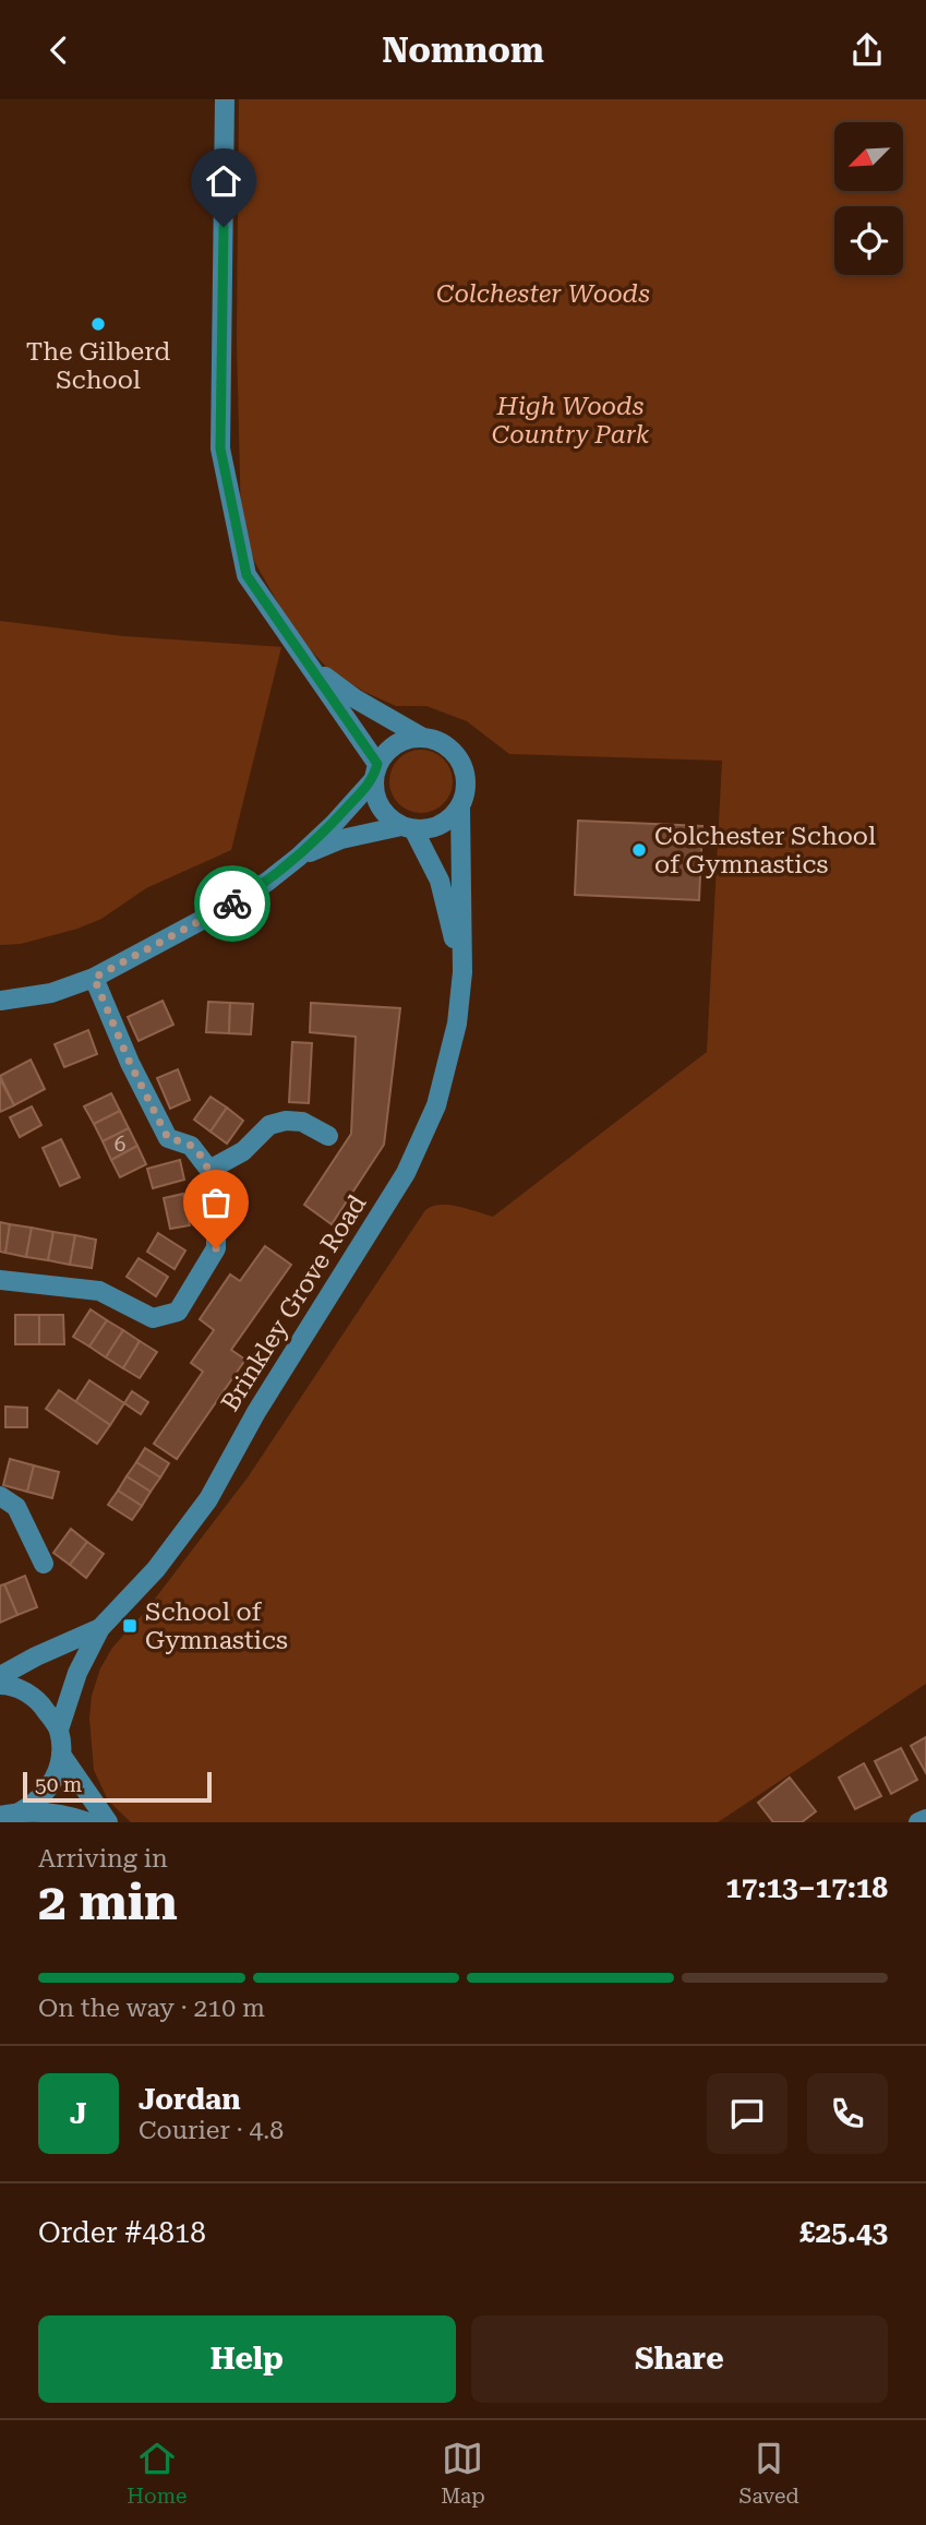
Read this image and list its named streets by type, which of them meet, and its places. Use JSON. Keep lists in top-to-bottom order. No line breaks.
{"streets":{"street":["Brinkley Grove Road"]},"parks":["Colchester Woods","High Woods Country Park"],"places":{"other":["The Gilberd School","Colchester School of Gymnastics"],"transit":["School of Gymnastics"]},"house_numbers":["6"],"scale_bar":"50 m","north":"bottom left","page":{"header":"Nomnom","scale":"50 m","heading":["2 min","Arriving in","17:13–17:18"],"panel":["Jordan","Courier · 4.8","Order #4818","£25.43"],"bar":"On the way · 210 m","round":"J","buttons":["Help","Share"],"tabs":["Home","Map","Saved"]}}
